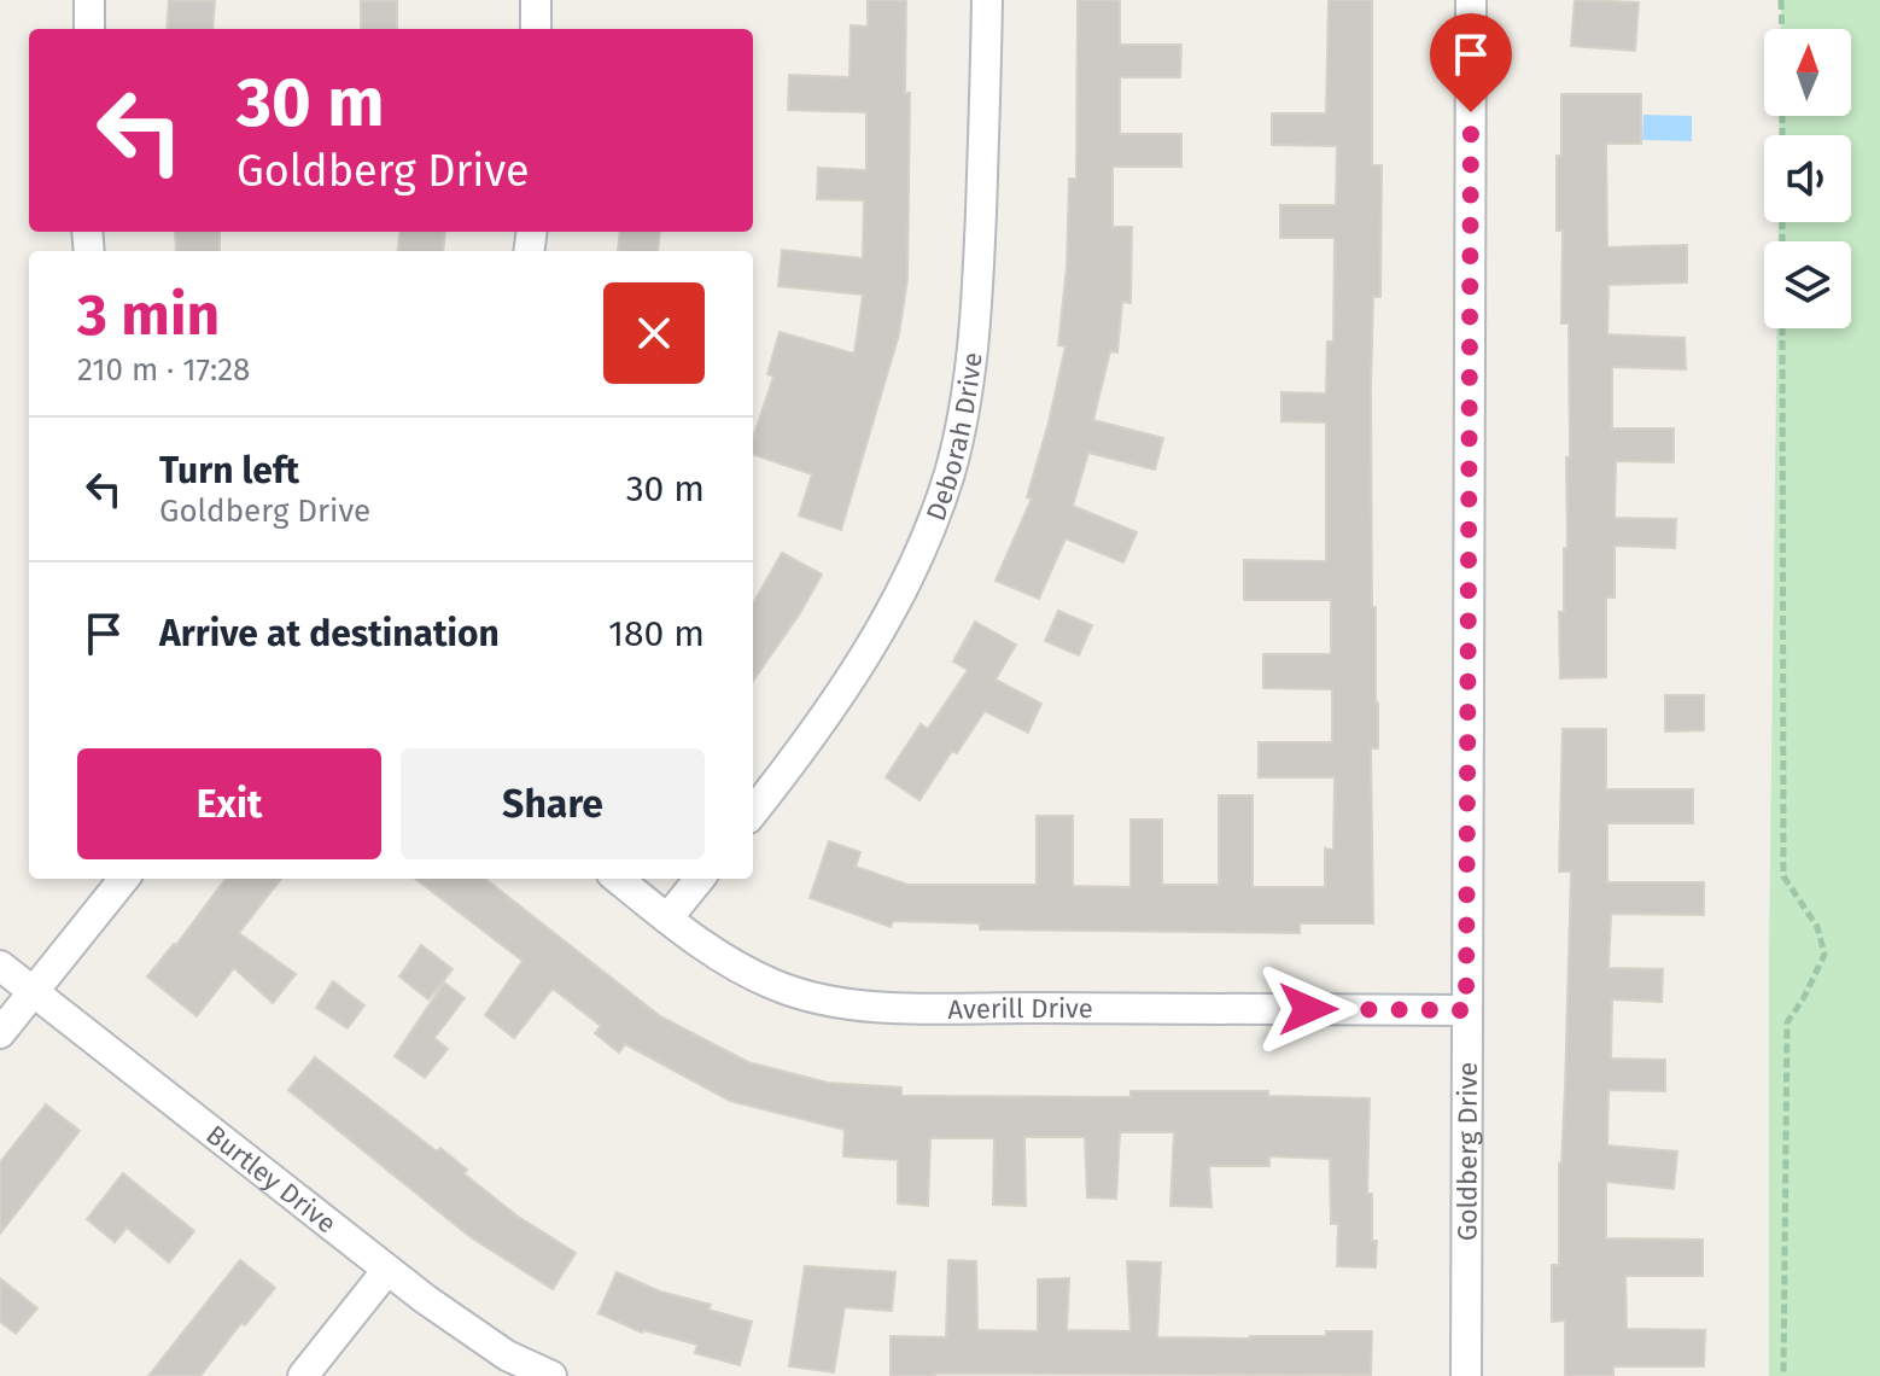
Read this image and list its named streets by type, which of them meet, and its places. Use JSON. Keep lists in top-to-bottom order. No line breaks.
{"streets":{"street":["Deborah Drive","Averill Drive","Goldberg Drive","Burtley Drive"]},"crossings":[["Averill Drive","Goldberg Drive"]],"north":"top","page":{"turn":["30 m","Goldberg Drive"],"heading":["3 min","210 m · 17:28"],"list":[{"name":"Turn left","note":"Goldberg Drive","value":"30 m"},{"name":"Arrive at destination","value":"180 m"}],"buttons":["Exit","Share"]}}
